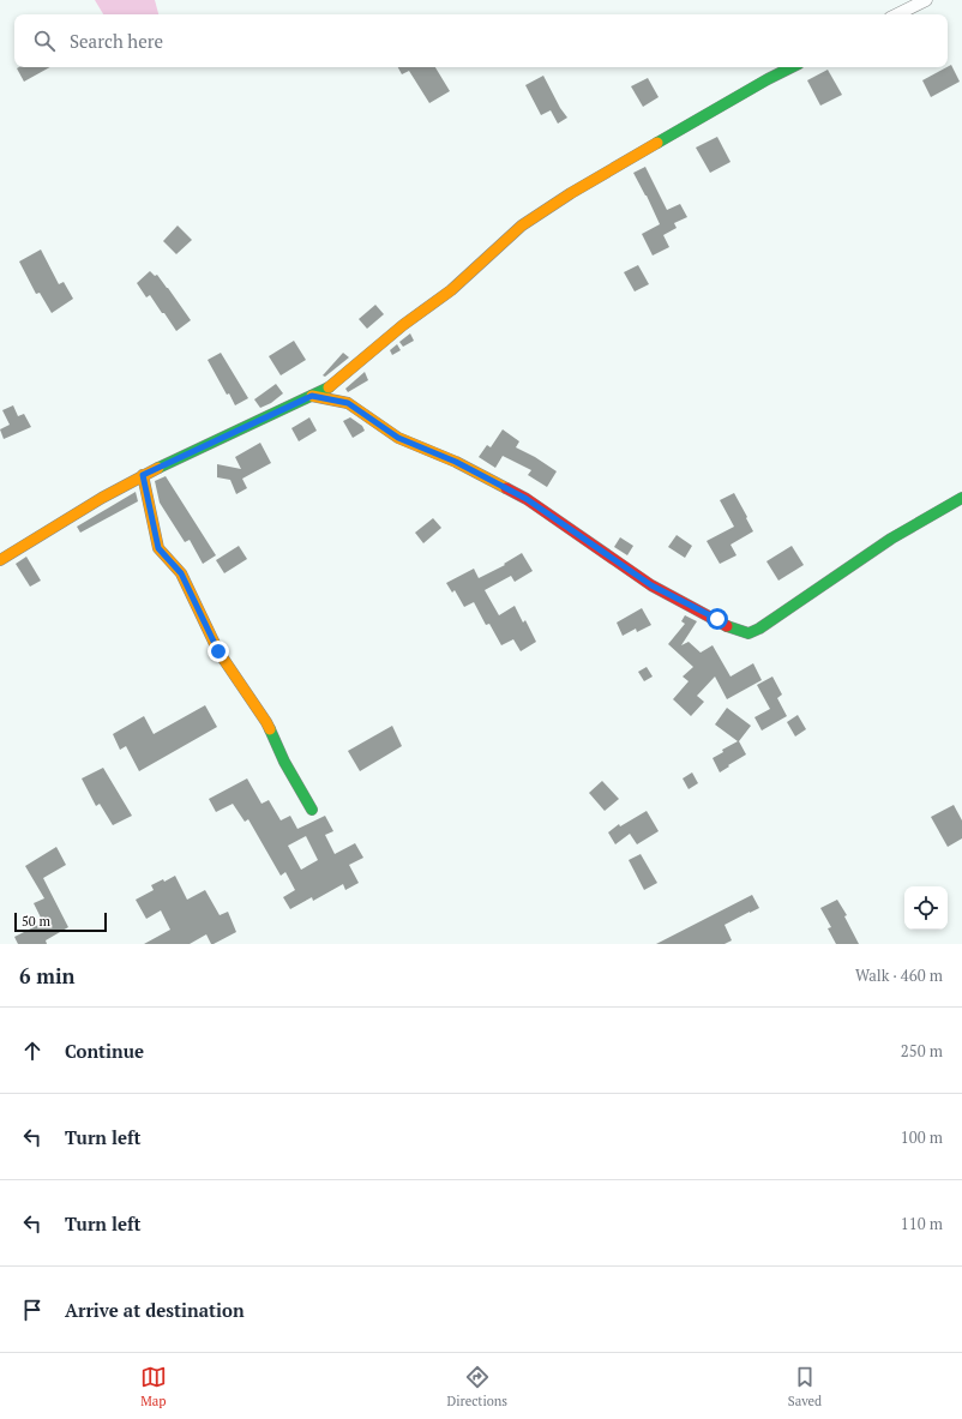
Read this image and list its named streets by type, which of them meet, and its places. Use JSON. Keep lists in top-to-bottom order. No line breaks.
{"scale_bar":"50 m","page":{"search":"Search here","scale":"50 m","heading":["6 min","Walk · 460 m"],"list":[["Continue","250 m"],["Turn left","100 m"],["Turn left","110 m"],"Arrive at destination"],"nav":["Map","Directions","Saved"]}}
